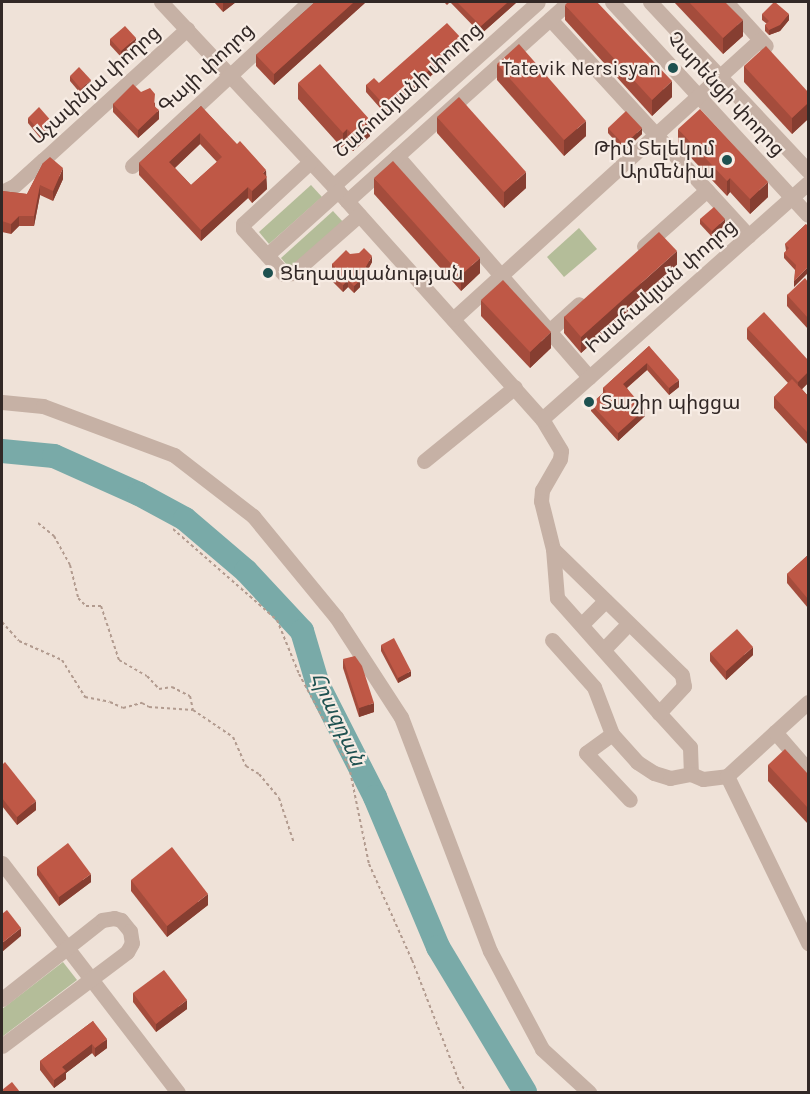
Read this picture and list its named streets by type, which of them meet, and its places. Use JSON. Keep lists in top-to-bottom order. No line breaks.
{"streets":{"street":["Գայի փողոց","Աչափնյա փողոց","Շահումյանի փողոց","Չարենցի փողոց","Իսահակյան փողոց"]},"crossings":[["Չարենցի փողոց","Իսահակյան փողոց"]],"water":["Հրազդան"],"places":["Tatevik Nersisyan","Թիմ Տելեկոմ Արմենիա","Ցեղասպանության","Տաշիր պիցցա"]}
